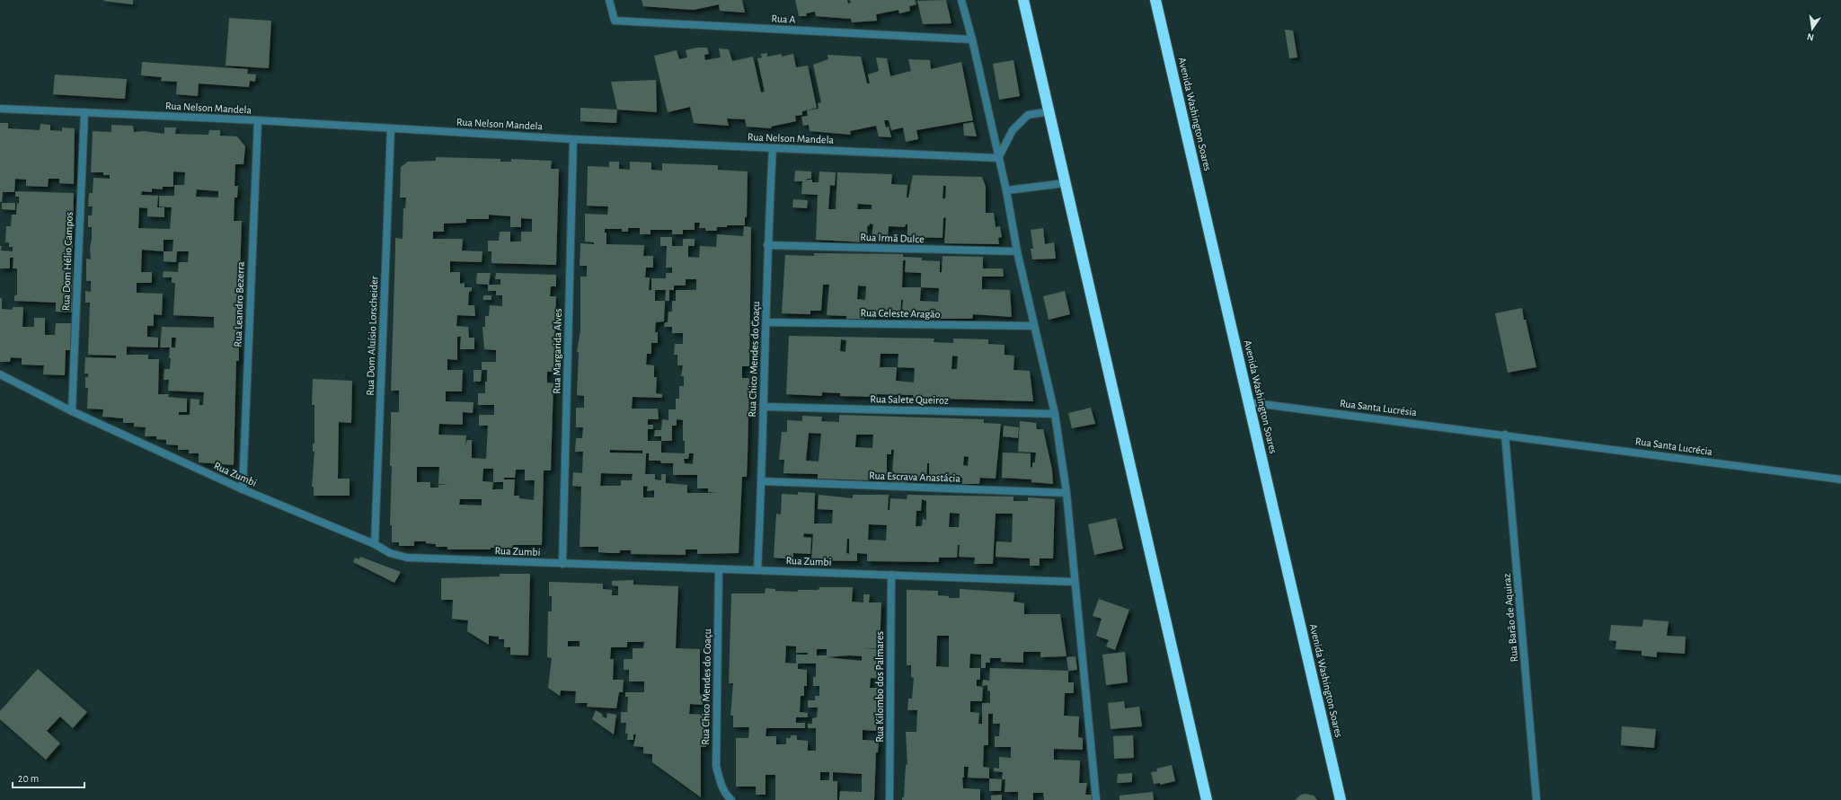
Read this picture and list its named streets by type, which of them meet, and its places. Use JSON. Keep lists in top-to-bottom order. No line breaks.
{"streets":{"highway":["Avenida Washington Soares"],"street":["Rua A","Rua Nelson Mandela","Rua Irmã Dulce","Rua Dom Hélio Campos","Rua Leandro Bezerra","Rua Celeste Aragão","Rua Dom Aluísio Lorscheider","Rua Margarida Alves","Rua Chico Mendes do Coaçu","Rua Salete Queiroz","Rua Santa Lucrésia","Rua Santa Lucrécia","Rua Zumbi","Rua Escrava Anastácia","Rua Barão de Aquiraz","Rua Kilombo dos Palmares"]},"crossings":[["Rua Nelson Mandela","Rua Dom Hélio Campos"],["Rua Nelson Mandela","Rua Leandro Bezerra"],["Rua Nelson Mandela","Rua Dom Aluísio Lorscheider"],["Rua Nelson Mandela","Rua Margarida Alves"],["Rua Nelson Mandela","Rua Chico Mendes do Coaçu"],["Avenida Washington Soares","Rua Santa Lucrésia"],["Rua Irmã Dulce","Rua Chico Mendes do Coaçu"],["Rua Dom Hélio Campos","Rua Zumbi"],["Rua Leandro Bezerra","Rua Zumbi"],["Rua Celeste Aragão","Rua Chico Mendes do Coaçu"],["Rua Dom Aluísio Lorscheider","Rua Zumbi"],["Rua Margarida Alves","Rua Zumbi"],["Rua Chico Mendes do Coaçu","Rua Salete Queiroz"],["Rua Chico Mendes do Coaçu","Rua Zumbi"],["Rua Chico Mendes do Coaçu","Rua Escrava Anastácia"],["Rua Santa Lucrésia","Rua Santa Lucrécia"],["Rua Santa Lucrésia","Rua Barão de Aquiraz"],["Rua Santa Lucrécia","Rua Barão de Aquiraz"],["Rua Zumbi","Rua Kilombo dos Palmares"]],"scale_bar":"20 m","north":"bottom"}
